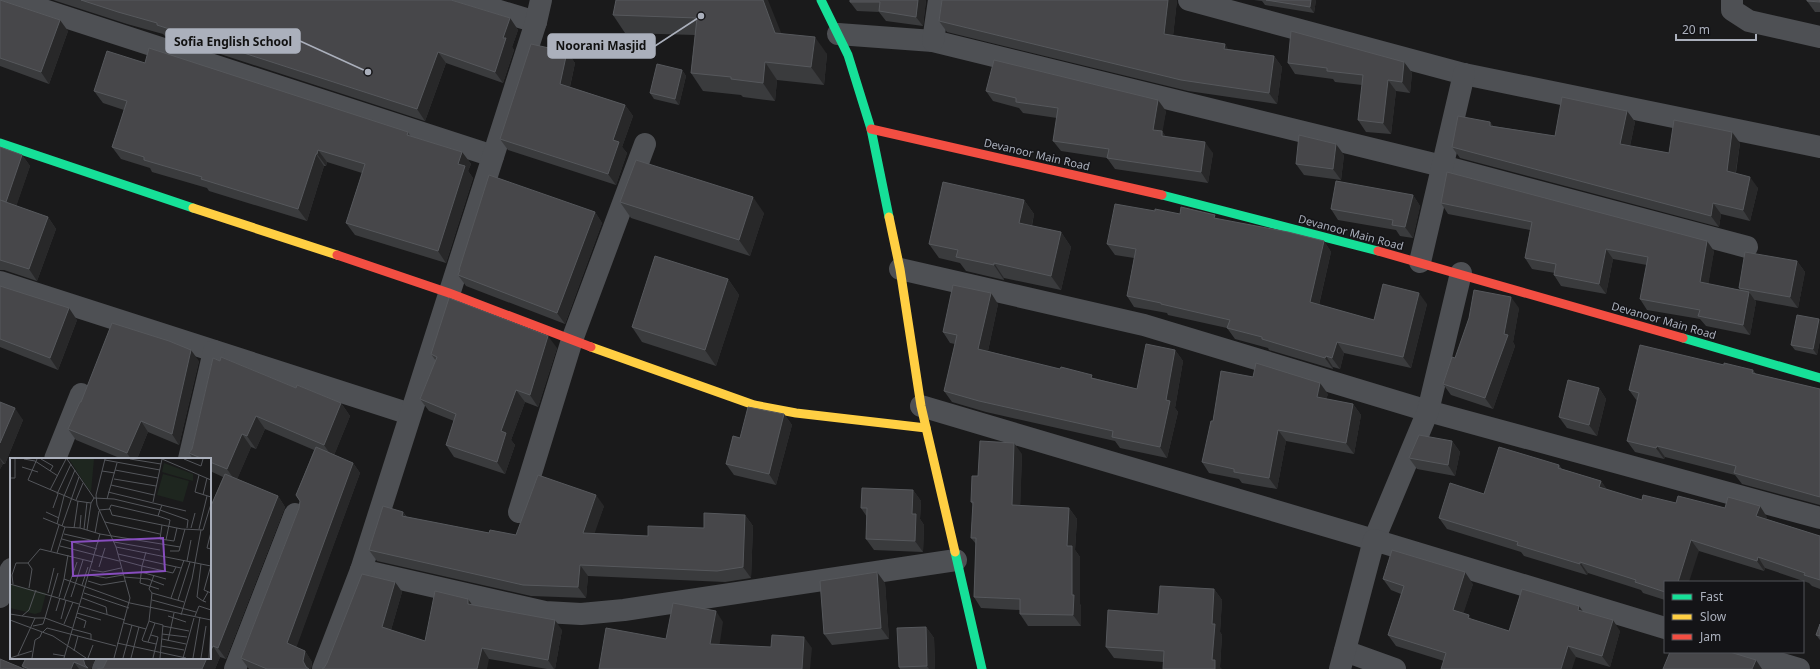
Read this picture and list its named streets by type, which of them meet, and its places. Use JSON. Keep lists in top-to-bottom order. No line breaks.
{"streets":{"street":["Devanoor Main Road"]},"places":["Noorani Masjid","Sofia English School"],"legend":["Fast","Slow","Jam"],"scale_bar":"20 m"}
